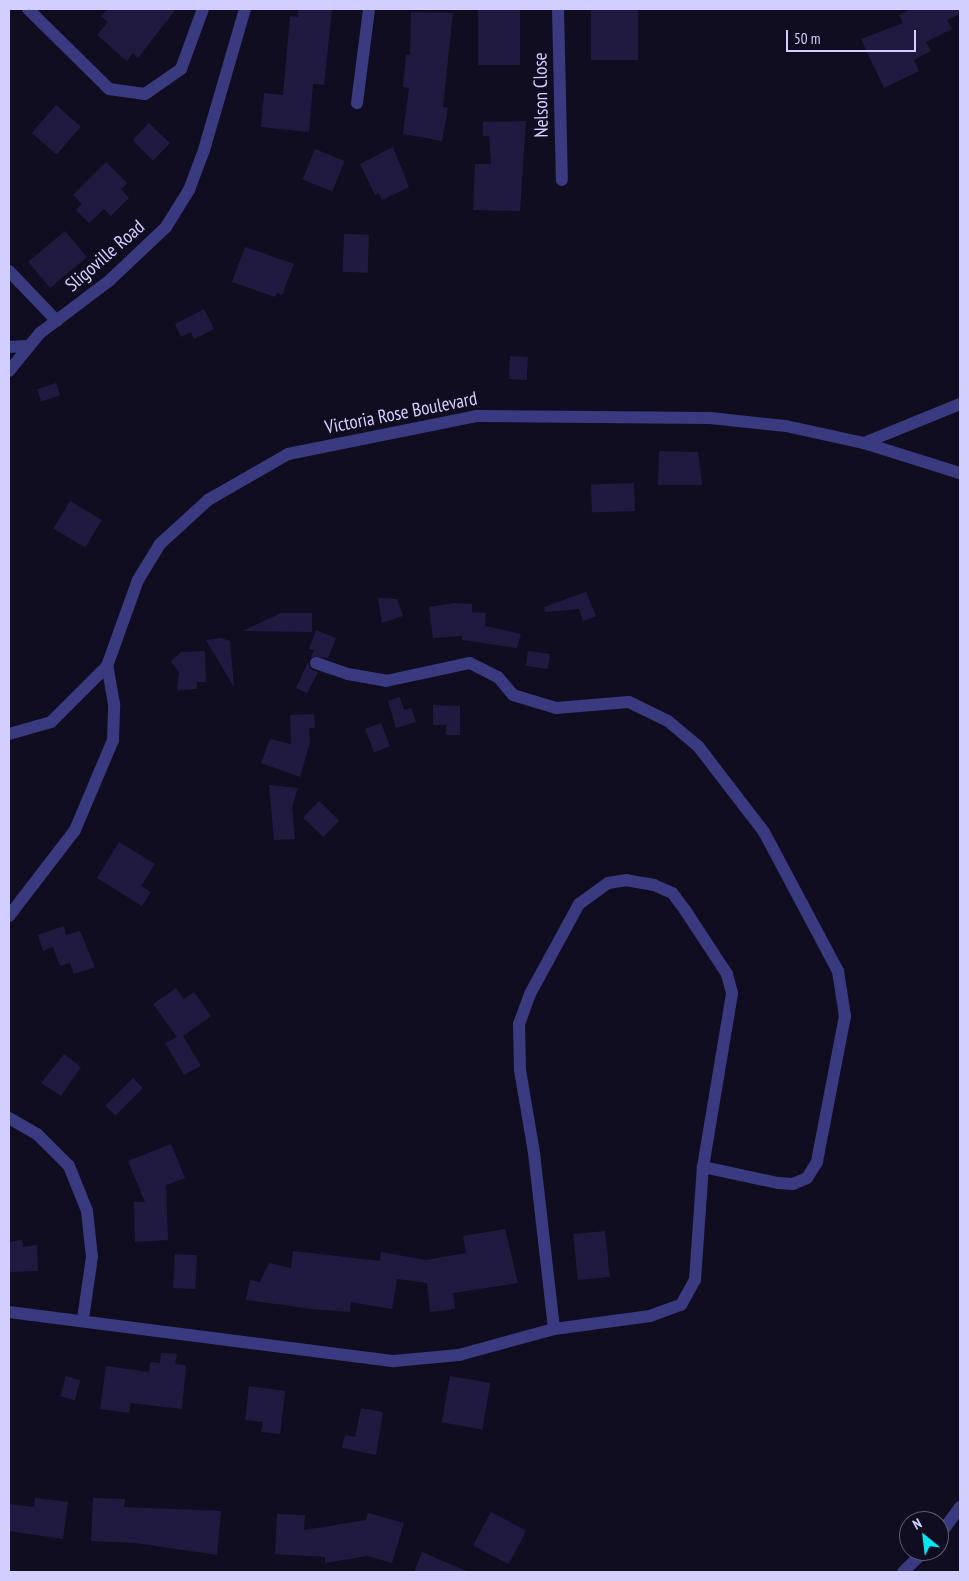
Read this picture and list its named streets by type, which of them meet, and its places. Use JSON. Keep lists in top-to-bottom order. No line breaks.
{"streets":{"street":["Nelson Close","Sligoville Road","Victoria Rose Boulevard"]},"scale_bar":"50 m","north":"top left"}
